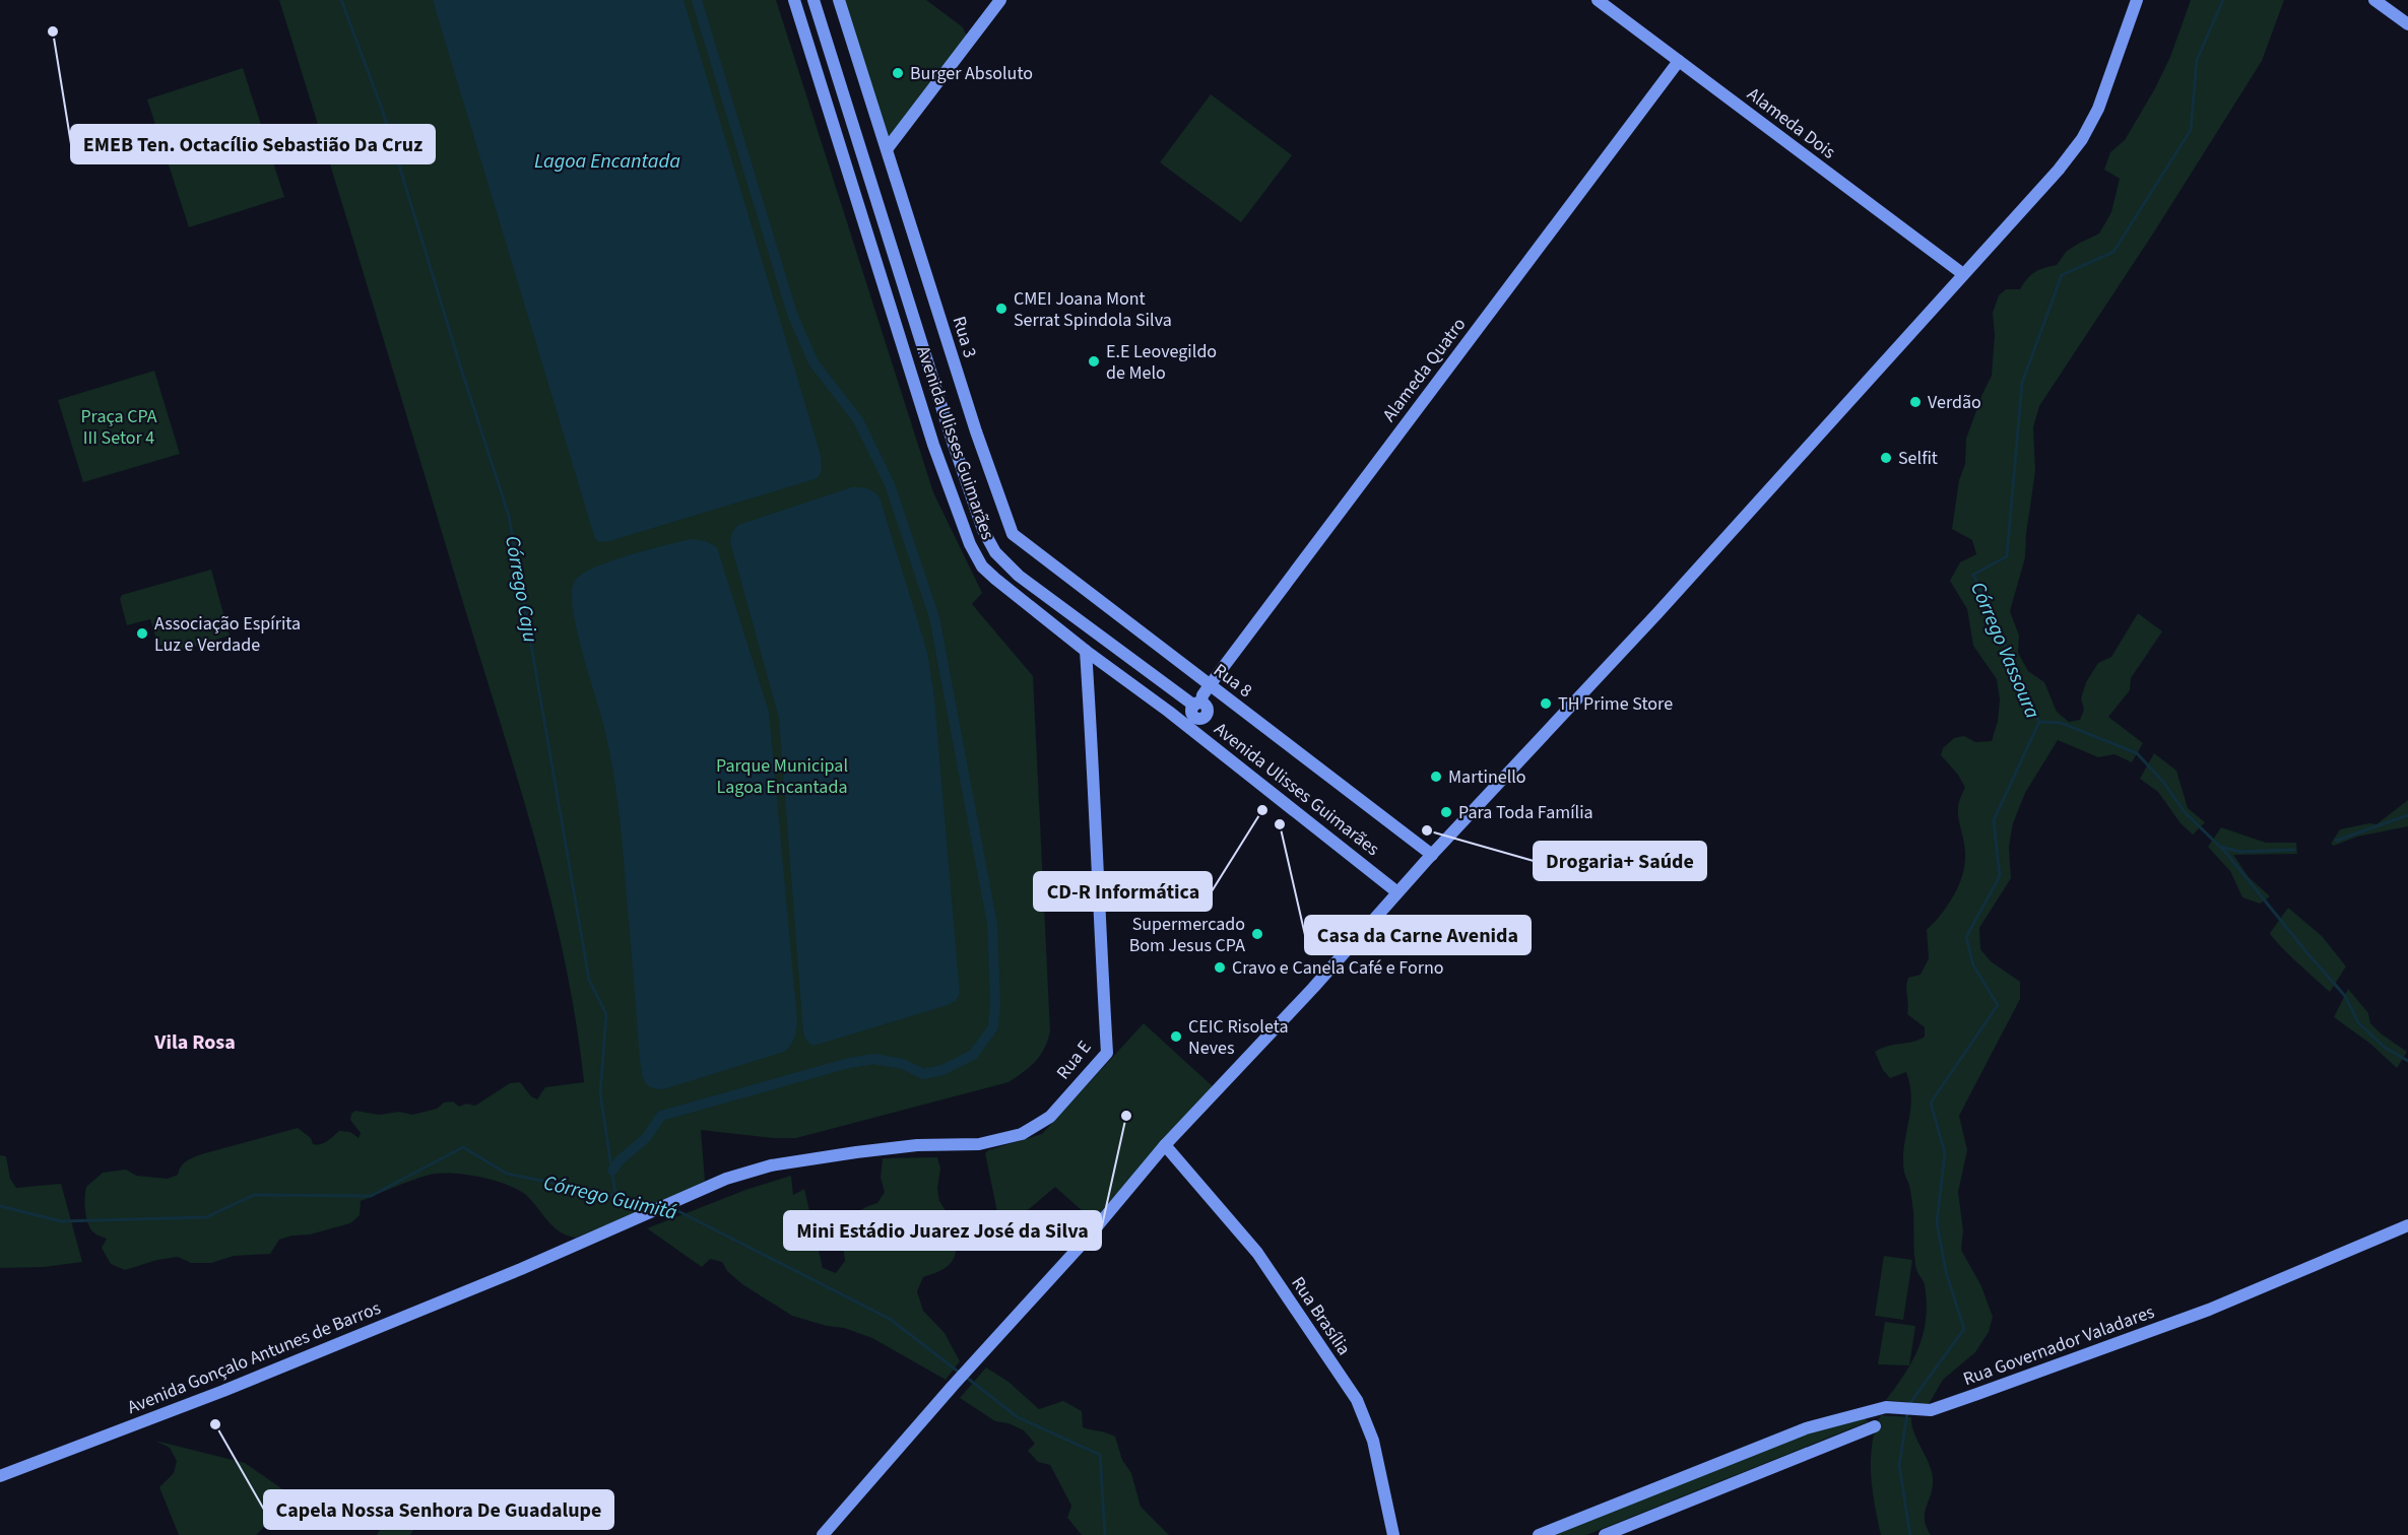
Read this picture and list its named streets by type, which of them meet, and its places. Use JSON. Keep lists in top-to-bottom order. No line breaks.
{"streets":{"main road":["Alameda Dois","Rua 3","Alameda Quatro","Avenida Ulisses Guimarães","Rua 8","Rua E","Rua Brasília","Rua Governador Valadares","Avenida Gonçalo Antunes de Barros"]},"crossings":[["Alameda Dois","Alameda Quatro"],["Rua 3","Rua 8"],["Alameda Quatro","Avenida Ulisses Guimarães"],["Alameda Quatro","Rua 8"],["Avenida Ulisses Guimarães","Rua E"],["Rua E","Avenida Gonçalo Antunes de Barros"]],"districts":["Vila Rosa"],"water":["Lagoa Encantada","Córrego Caju","Córrego Vassoura","Córrego Guimitá"],"parks":["Praça CPA III Setor 4","Parque Municipal Lagoa Encantada"],"places":["EMEB Ten. Octacílio Sebastião Da Cruz","Burger Absoluto","CMEI Joana Mont Serrat Spindola Silva","E.E Leovegildo de Melo","Verdão","Selfit","Associação Espírita Luz e Verdade","TH Prime Store","Martinello","CD-R Informática","Para Toda Família","Casa da Carne Avenida","Drogaria+ Saúde","Supermercado Bom Jesus CPA","Cravo e Canela Café e Forno","CEIC Risoleta Neves","Mini Estádio Juarez José da Silva","Capela Nossa Senhora De Guadalupe"]}
